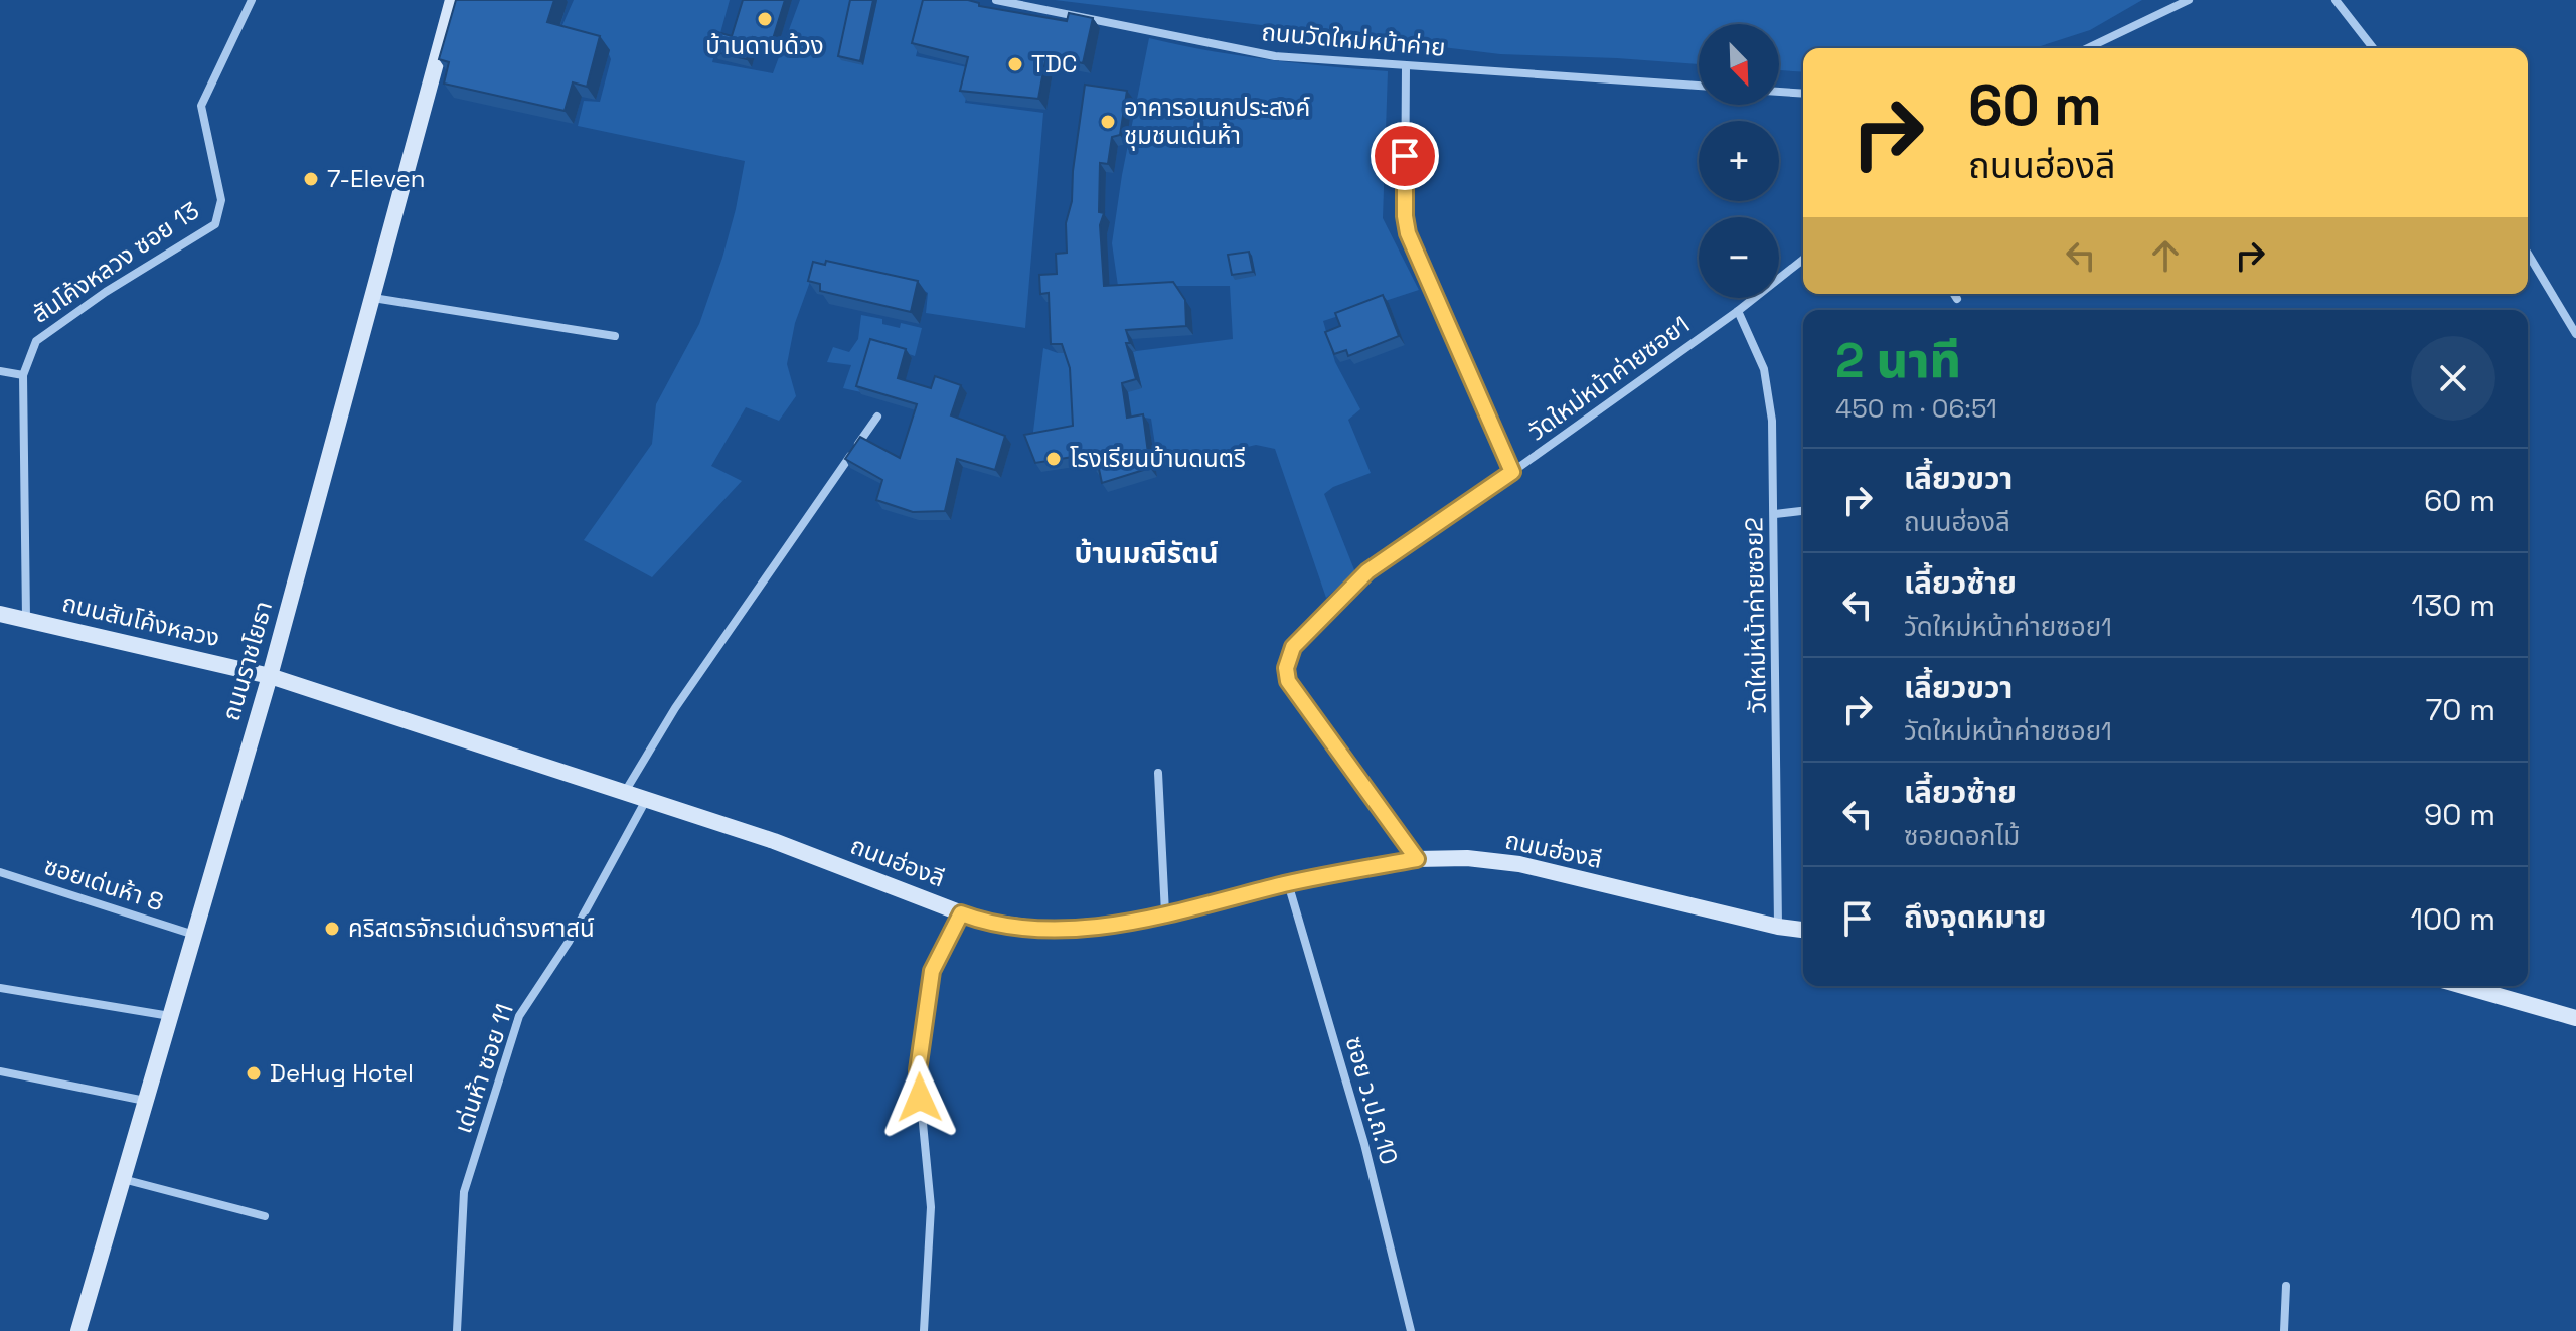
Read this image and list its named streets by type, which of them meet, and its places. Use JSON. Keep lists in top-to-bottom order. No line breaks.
{"streets":{"street":["ถนนวัดใหม่หน้าค่าย","สันโค้งหลวง ซอย 13","วัดใหม่หน้าค่ายซอย1","วัดใหม่หน้าค่ายซอย2","ถนนสันโค้งหลวง","ถนนราชโยธา","ถนนฮ่องลี","ซอยเด่นห้า 8","เด่นห้า ซอย 11","ซอย ว.ป.ถ.10"]},"crossings":[["สันโค้งหลวง ซอย 13","ถนนสันโค้งหลวง"],["วัดใหม่หน้าค่ายซอย1","วัดใหม่หน้าค่ายซอย2"],["วัดใหม่หน้าค่ายซอย1","ถนนฮ่องลี"],["วัดใหม่หน้าค่ายซอย2","ถนนฮ่องลี"],["ถนนสันโค้งหลวง","ถนนราชโยธา"],["ถนนสันโค้งหลวง","ถนนฮ่องลี"],["ถนนราชโยธา","ถนนฮ่องลี"],["ถนนราชโยธา","ซอยเด่นห้า 8"],["ถนนฮ่องลี","เด่นห้า ซอย 11"],["ถนนฮ่องลี","ซอย ว.ป.ถ.10"]],"districts":["บ้านมณีรัตน์"],"places":["บ้านดาบด้วง","TDC","อาคารอเนกประสงค์ ชุมชนเด่นห้า","7-Eleven","โรงเรียนบ้านดนตรี","คริสตรจักรเด่นดำรงศาสน์","DeHug Hotel"],"north":"bottom right","page":{"map_buttons":["+","−"],"turn":["60 m","ถนนฮ่องลี"],"heading":["2 นาที","450 m · 06:51"],"list":[{"name":"เลี้ยวขวา","note":"ถนนฮ่องลี","value":"60 m"},{"name":"เลี้ยวซ้าย","note":"วัดใหม่หน้าค่ายซอย1","value":"130 m"},{"name":"เลี้ยวขวา","note":"วัดใหม่หน้าค่ายซอย1","value":"70 m"},{"name":"เลี้ยวซ้าย","note":"ซอยดอกไม้","value":"90 m"},{"name":"ถึงจุดหมาย","value":"100 m"}]}}
